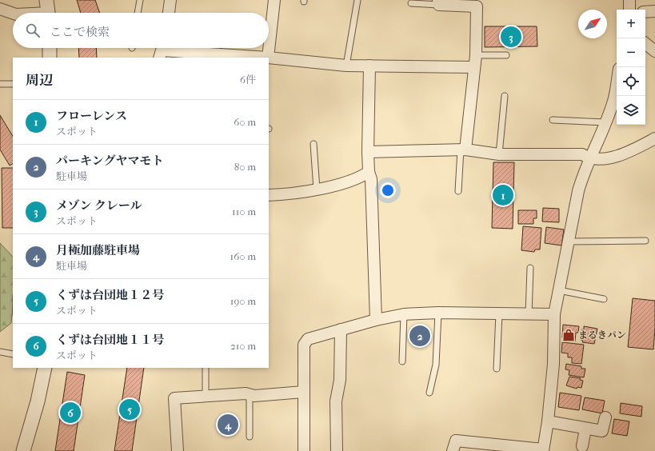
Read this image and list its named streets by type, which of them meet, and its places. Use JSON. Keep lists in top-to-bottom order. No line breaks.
{"places":{"shop":["まるきパン"]},"north":"top right","page":{"map_buttons":["+","−"],"search":"ここで検索","pins":["3","1","2","5","6","4"],"heading":["周辺","6件"],"list":[{"mark":"1","name":"フローレンス","note":"スポット","value":"60 m"},{"mark":"2","name":"パーキングヤマモト","note":"駐車場","value":"80 m"},{"mark":"3","name":"メゾン クレール","note":"スポット","value":"110 m"},{"mark":"4","name":"月極加藤駐車場","note":"駐車場","value":"160 m"},{"mark":"5","name":"くずは台団地１２号","note":"スポット","value":"190 m"},{"mark":"6","name":"くずは台団地１１号","note":"スポット","value":"210 m"}]}}
